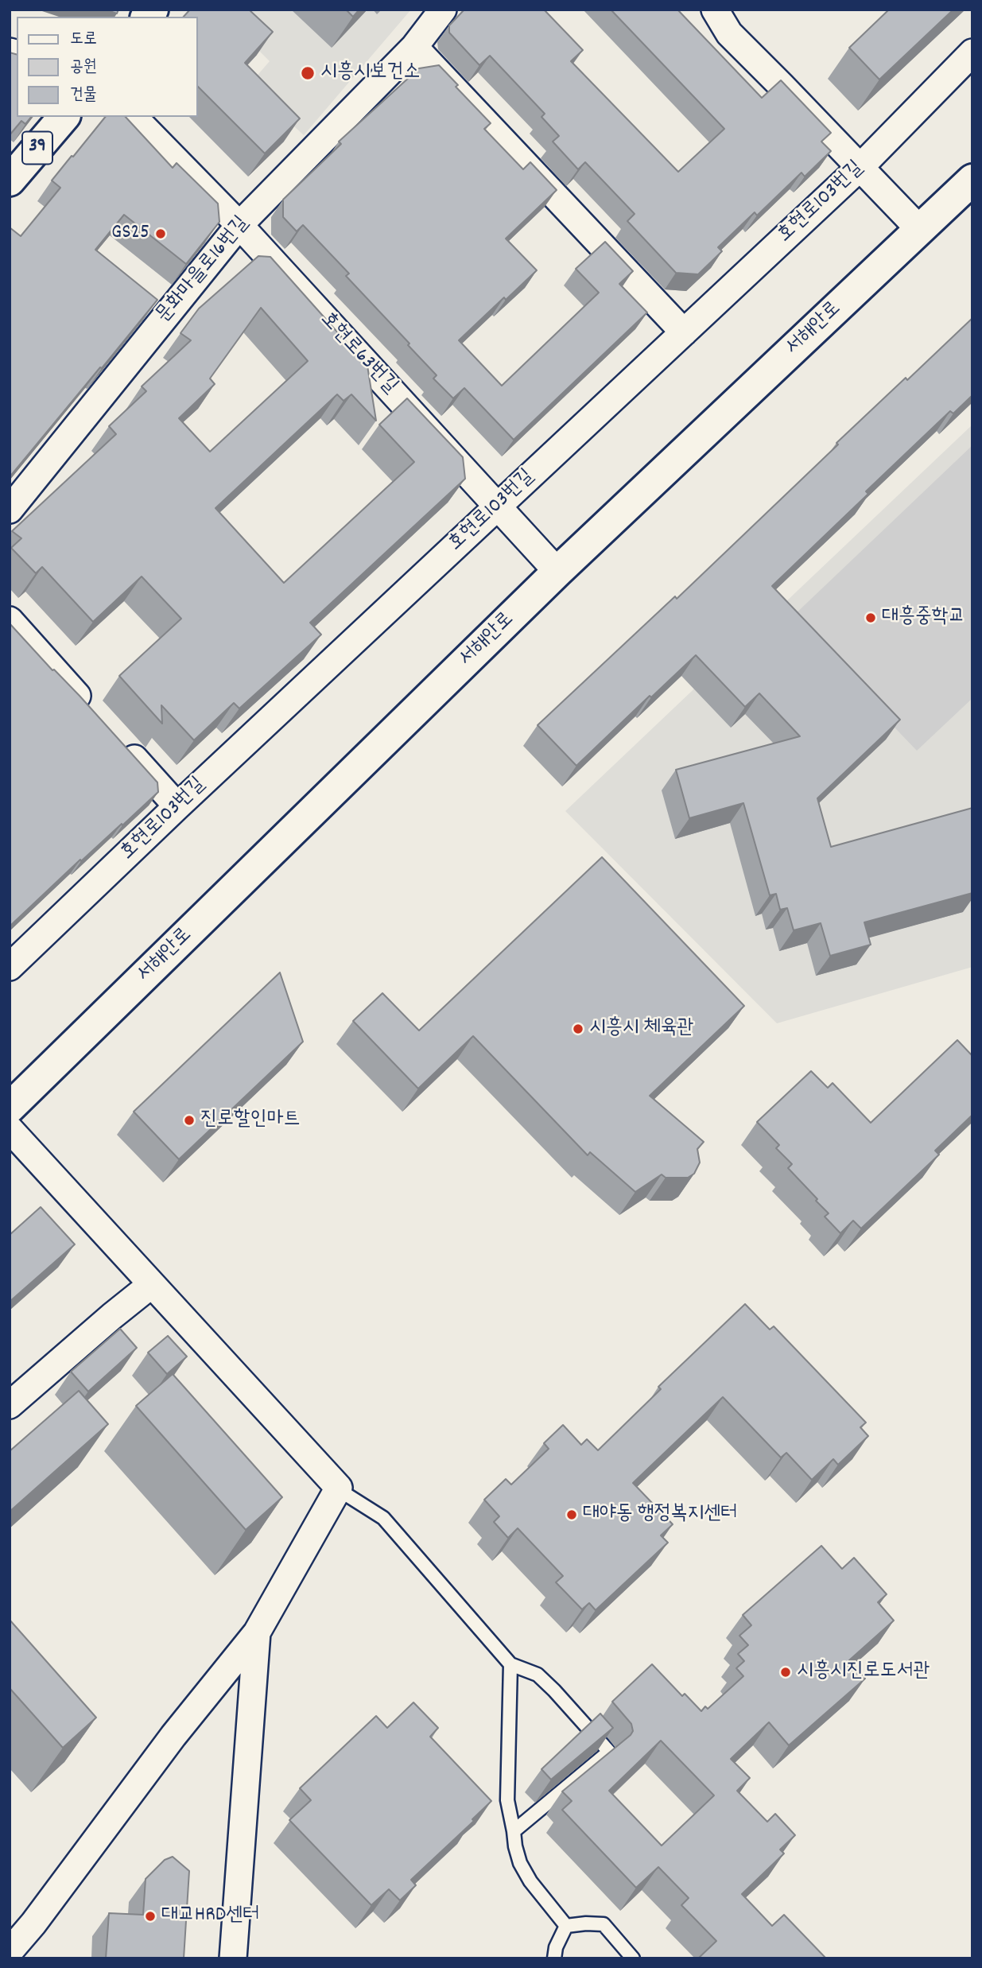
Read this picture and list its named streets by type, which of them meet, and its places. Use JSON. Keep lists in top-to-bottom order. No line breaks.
{"streets":{"main road":["39","서해안로"],"street":["호현로103번길","문화마을로16번길","호현로63번길"]},"crossings":[["호현로103번길","호현로63번길"],["문화마을로16번길","호현로63번길"],["서해안로","호현로63번길"]],"places":["시흥시보건소","GS25","대흥중학교","시흥시 체육관","진로할인마트","대야동 행정복지센터","시흥시진로도서관","대교HRD센터"],"legend":["도로","공원","건물"]}
